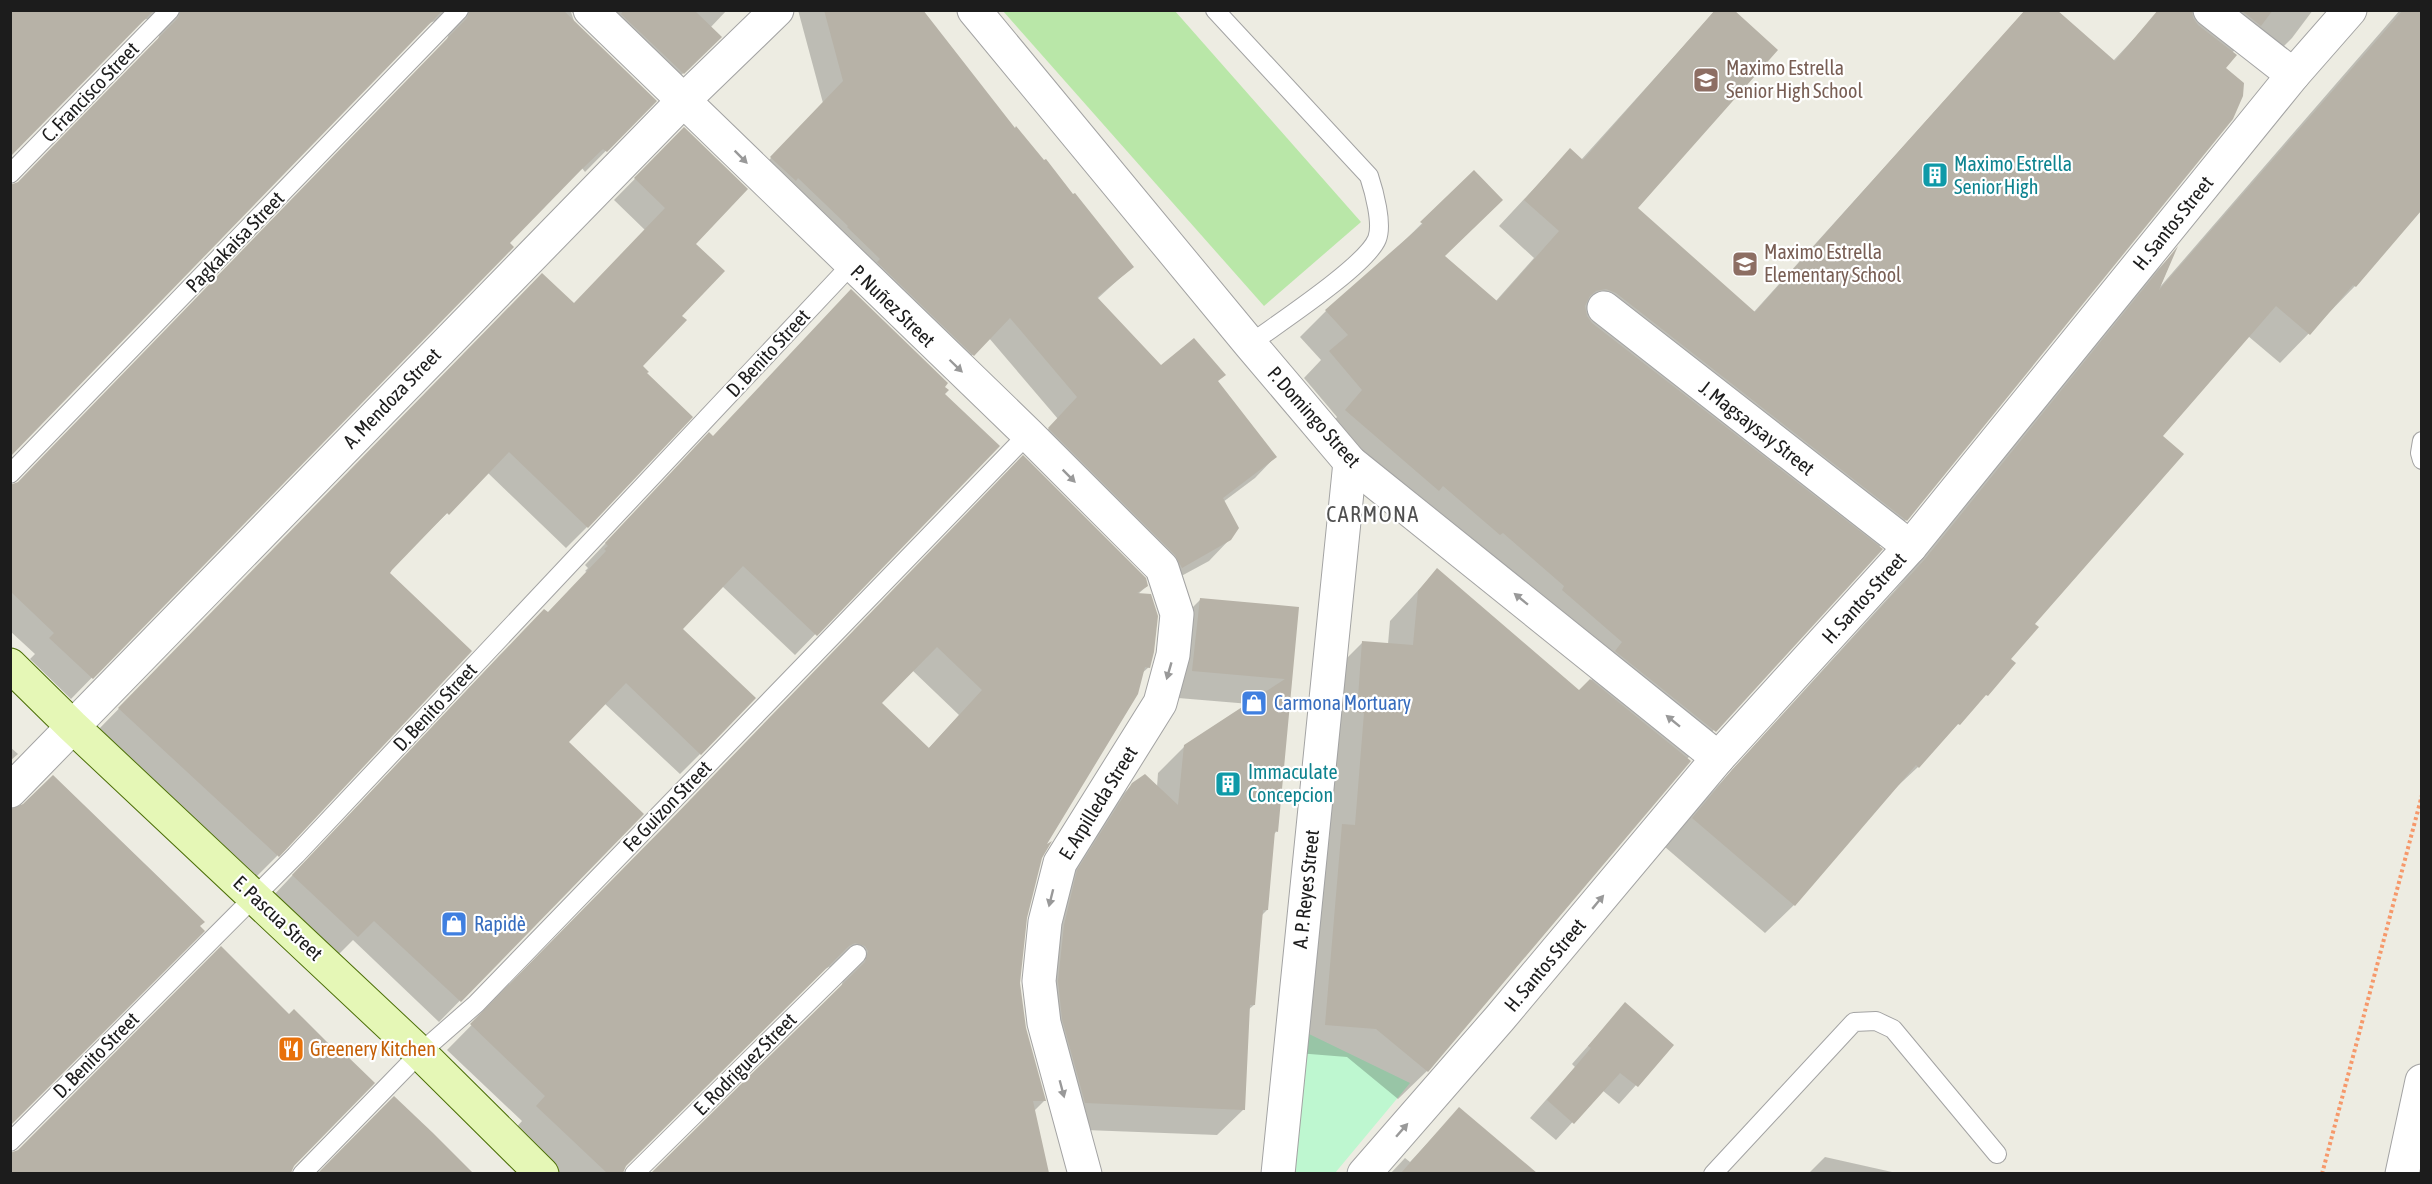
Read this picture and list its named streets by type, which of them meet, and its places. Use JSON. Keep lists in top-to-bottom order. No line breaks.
{"streets":{"street":["H. Santos Street","P. Nuñez Street","A. Mendoza Street","P. Domingo Street","J. Magsaysay Street","E. Arpilleda Street","A. P. Reyes Street","E. Pascua Street"],"lane":["C. Francisco Street","Pagkakaisa Street","D. Benito Street","Fe Guizon Street","E. Rodriguez Street"]},"crossings":[["H. Santos Street","P. Domingo Street"],["H. Santos Street","J. Magsaysay Street"],["P. Nuñez Street","D. Benito Street"],["P. Nuñez Street","A. Mendoza Street"],["P. Nuñez Street","E. Arpilleda Street"],["P. Nuñez Street","Fe Guizon Street"],["D. Benito Street","E. Pascua Street"],["A. Mendoza Street","E. Pascua Street"],["P. Domingo Street","A. P. Reyes Street"],["Fe Guizon Street","E. Pascua Street"]],"one_way":["H. Santos Street","P. Nuñez Street","P. Domingo Street","E. Arpilleda Street"],"districts":["CARMONA"],"places":{"school or university":["Maximo Estrella Senior High School","Maximo Estrella Elementary School"],"building":["Maximo Estrella Senior High","Immaculate Concepcion"],"shop":["Carmona Mortuary","Rapidè"],"restaurant":["Greenery Kitchen"]}}
